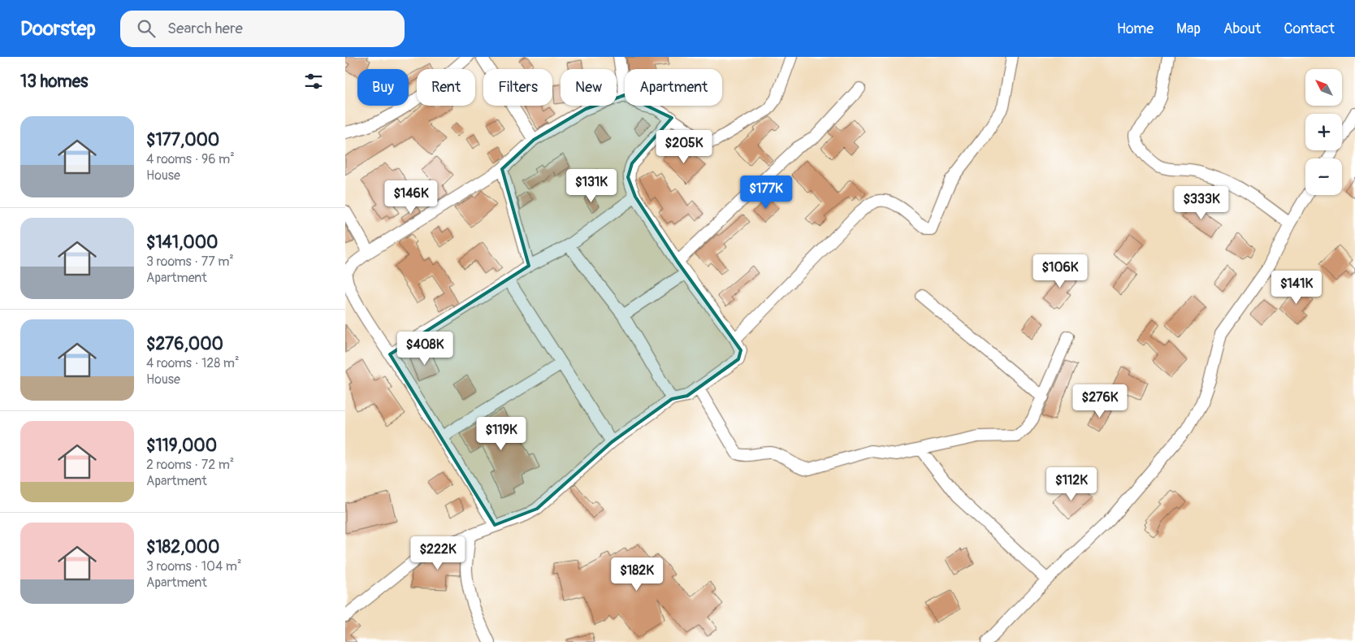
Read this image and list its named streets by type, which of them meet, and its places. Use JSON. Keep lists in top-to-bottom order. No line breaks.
{"north":"top left","page":{"header":"Doorstep","search":"Search here","nav":["Home","Map","About","Contact"],"heading":"13 homes","map_buttons":["+","−"],"chip":["Buy","Rent","Filters","New","Apartment"],"list":[{"name":"$177,000","note":"4 rooms · 96 m² · House"},{"name":"$141,000","note":"3 rooms · 77 m² · Apartment"},{"name":"$276,000","note":"4 rooms · 128 m² · House"},{"name":"$119,000","note":"2 rooms · 72 m² · Apartment"},{"name":"$182,000","note":"3 rooms · 104 m² · Apartment"}],"price":["$205K","$131K","$177K","$146K","$333K","$106K","$141K","$408K","$276K","$119K","$112K","$222K","$182K"]}}
